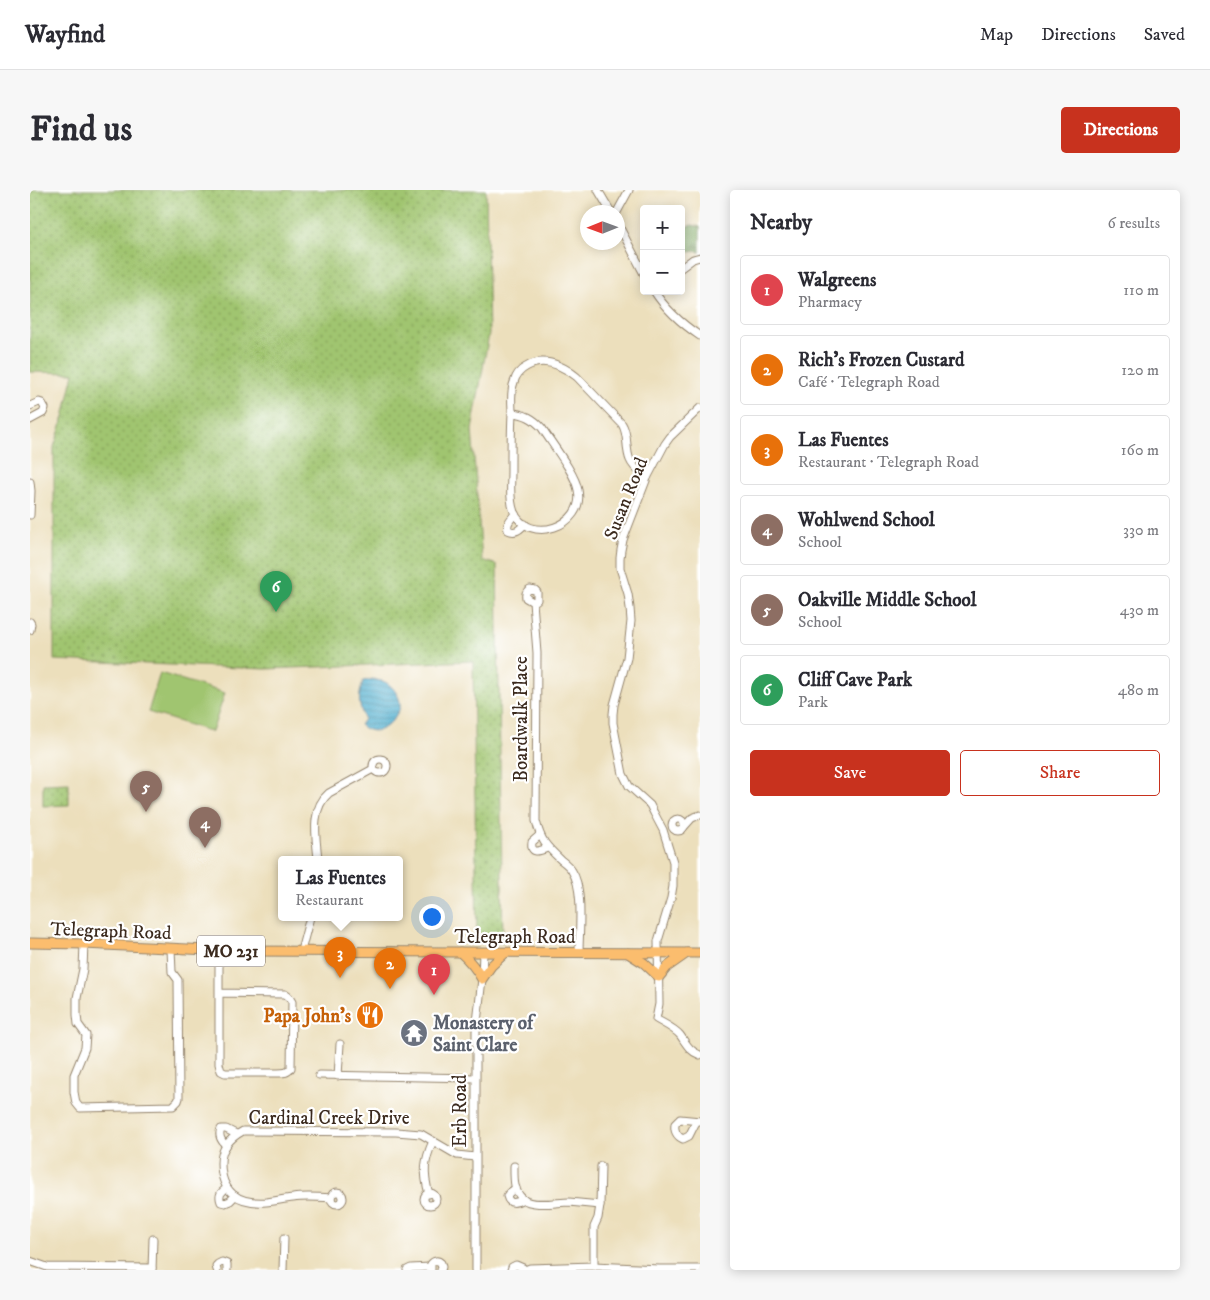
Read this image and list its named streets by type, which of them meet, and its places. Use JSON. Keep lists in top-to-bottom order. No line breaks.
{"streets":{"main road":["Telegraph Road","MO 231"],"street":["Susan Road","Boardwalk Place","Erb Road","Cardinal Creek Drive"]},"crossings":[["Susan Road","Telegraph Road"],["Boardwalk Place","Telegraph Road"],["Telegraph Road","Erb Road"],["Erb Road","Cardinal Creek Drive"]],"places":{"restaurant":["Papa John's"],"temple":["Monastery of Saint Clare"]},"north":"left","page":{"header":"Wayfind","nav":["Map","Directions","Saved"],"buttons":["Directions",["Save","Share"]],"title":"Find us","heading":["Nearby","6 results"],"map_buttons":["+","−"],"list":[{"mark":"1","name":"Walgreens","note":"Pharmacy","value":"110 m"},{"mark":"2","name":"Rich’s Frozen Custard","note":"Café · Telegraph Road","value":"120 m"},{"mark":"3","name":"Las Fuentes","note":"Restaurant · Telegraph Road","value":"160 m"},{"mark":"4","name":"Wohlwend School","note":"School","value":"330 m"},{"mark":"5","name":"Oakville Middle School","note":"School","value":"430 m"},{"mark":"6","name":"Cliff Cave Park","note":"Park","value":"480 m"}],"pins":["6","5","4","3","2","1"],"popup":["Las Fuentes","Restaurant"]}}
